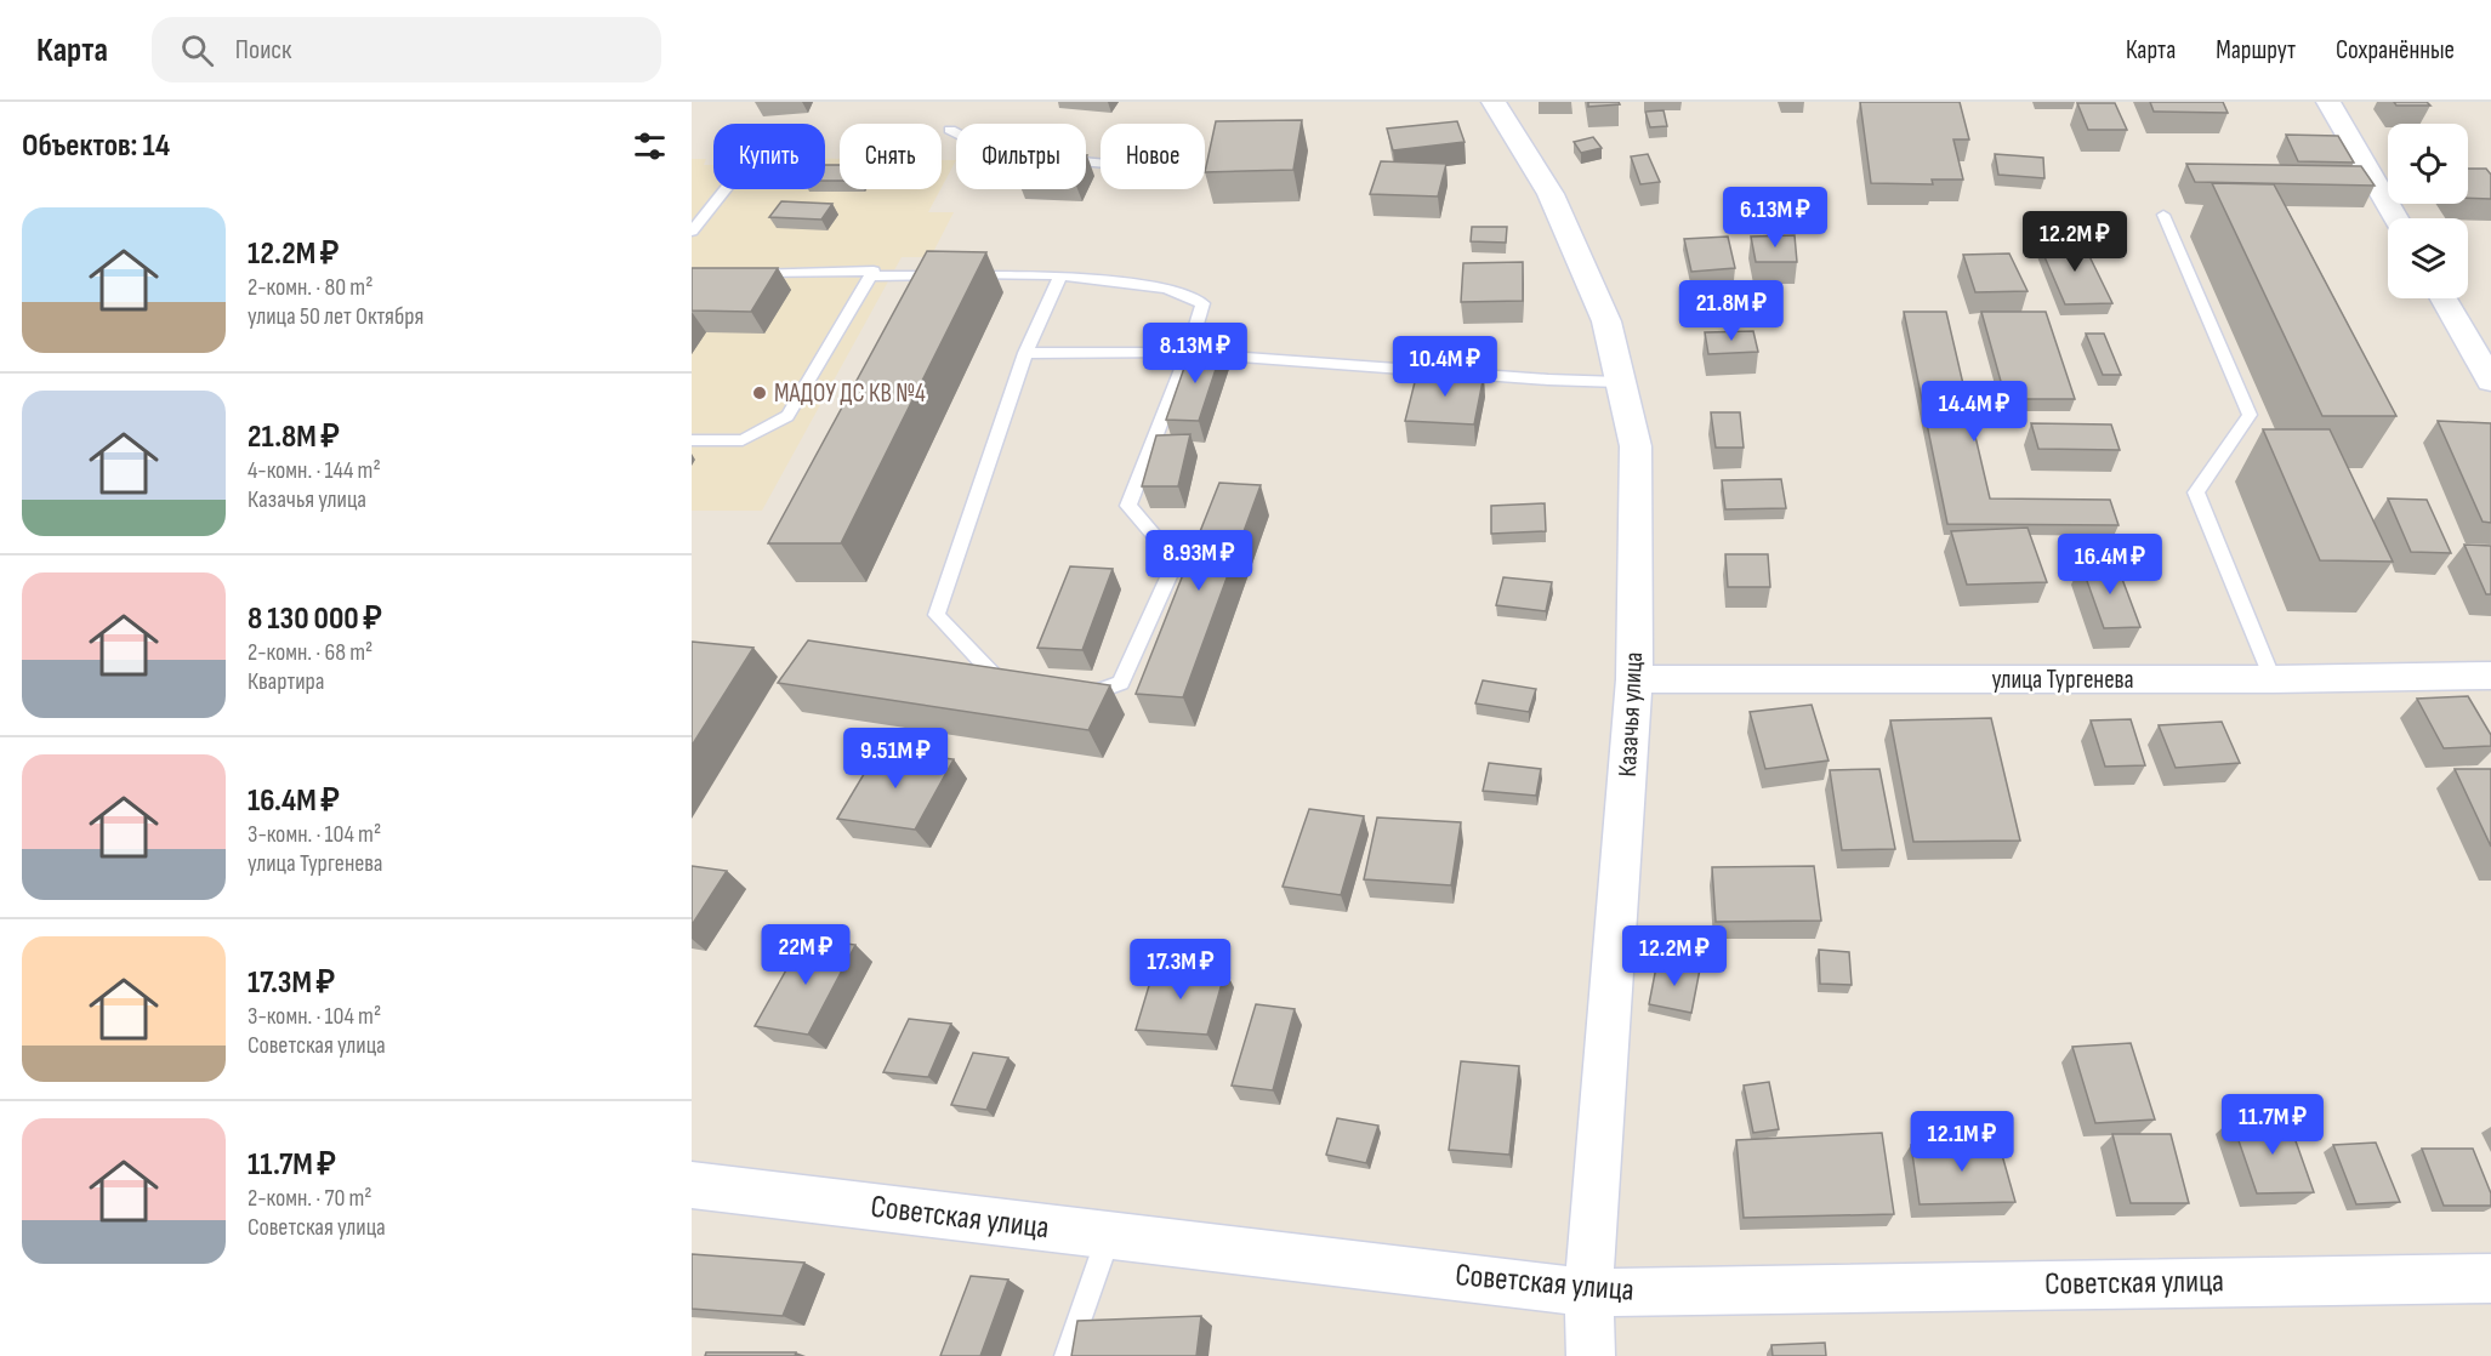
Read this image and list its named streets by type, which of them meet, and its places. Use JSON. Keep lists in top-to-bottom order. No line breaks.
{"streets":{"street":["улица Тургенева","Казачья улица","Советская улица"]},"crossings":[["улица Тургенева","Казачья улица"],["Казачья улица","Советская улица"]],"places":["МАДОУ ДС КВ №4"],"page":{"header":"Карта","search":"Поиск","nav":["Карта","Маршрут","Сохранённые"],"heading":"Объектов: 14","chip":["Купить","Снять","Фильтры","Новое"],"price":["6.13M ₽","12.2M ₽","21.8M ₽","8.13M ₽","10.4M ₽","14.4M ₽","8.93M ₽","16.4M ₽","9.51M ₽","22M ₽","12.2M ₽","17.3M ₽","11.7M ₽","12.1M ₽"],"list":[{"name":"12.2M ₽","note":"2-комн. · 80 m² · улица 50 лет Октября"},{"name":"21.8M ₽","note":"4-комн. · 144 m² · Казачья улица"},{"name":"8 130 000 ₽","note":"2-комн. · 68 m² · Квартира"},{"name":"16.4M ₽","note":"3-комн. · 104 m² · улица Тургенева"},{"name":"17.3M ₽","note":"3-комн. · 104 m² · Советская улица"},{"name":"11.7M ₽","note":"2-комн. · 70 m² · Советская улица"}]}}
